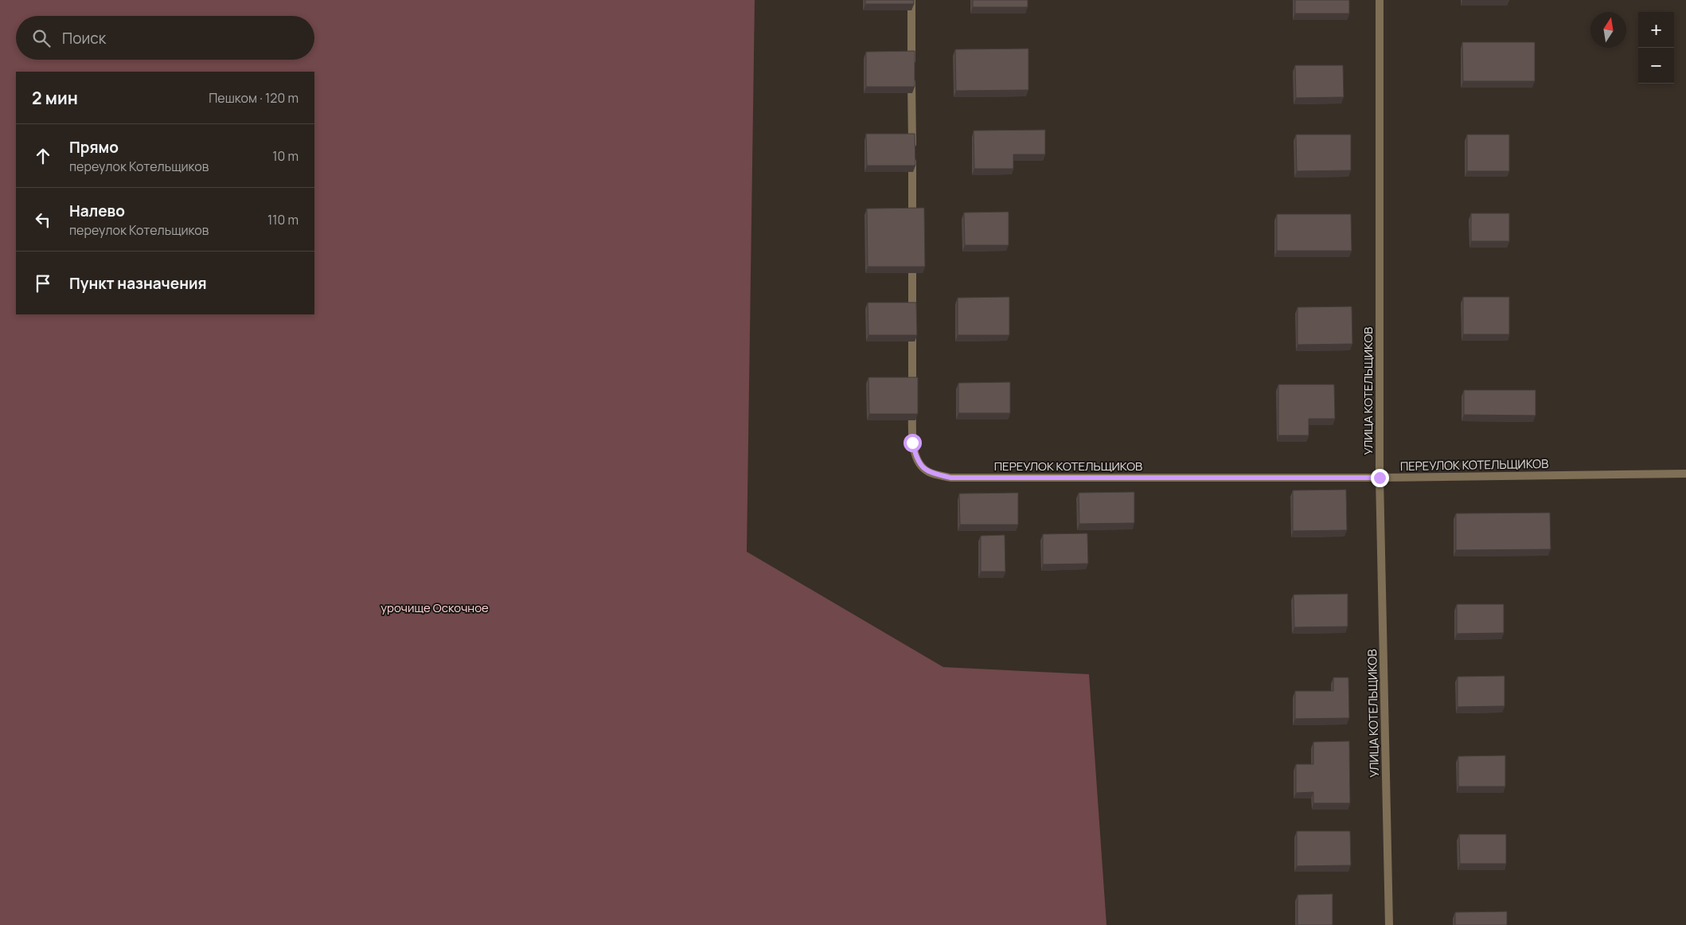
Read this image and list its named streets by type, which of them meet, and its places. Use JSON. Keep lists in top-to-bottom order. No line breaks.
{"streets":{"street":["УЛИЦА КОТЕЛЬЩИКОВ","ПЕРЕУЛОК КОТЕЛЬЩИКОВ"]},"crossings":[["УЛИЦА КОТЕЛЬЩИКОВ","ПЕРЕУЛОК КОТЕЛЬЩИКОВ"]],"parks":["урочище Оскочное"],"north":"top","page":{"map_buttons":["+","−"],"search":"Поиск","heading":["2 мин","Пешком · 120 m"],"list":[["Прямо","переулок Котельщиков","10 m"],["Налево","переулок Котельщиков","110 m"],"Пункт назначения"]}}
